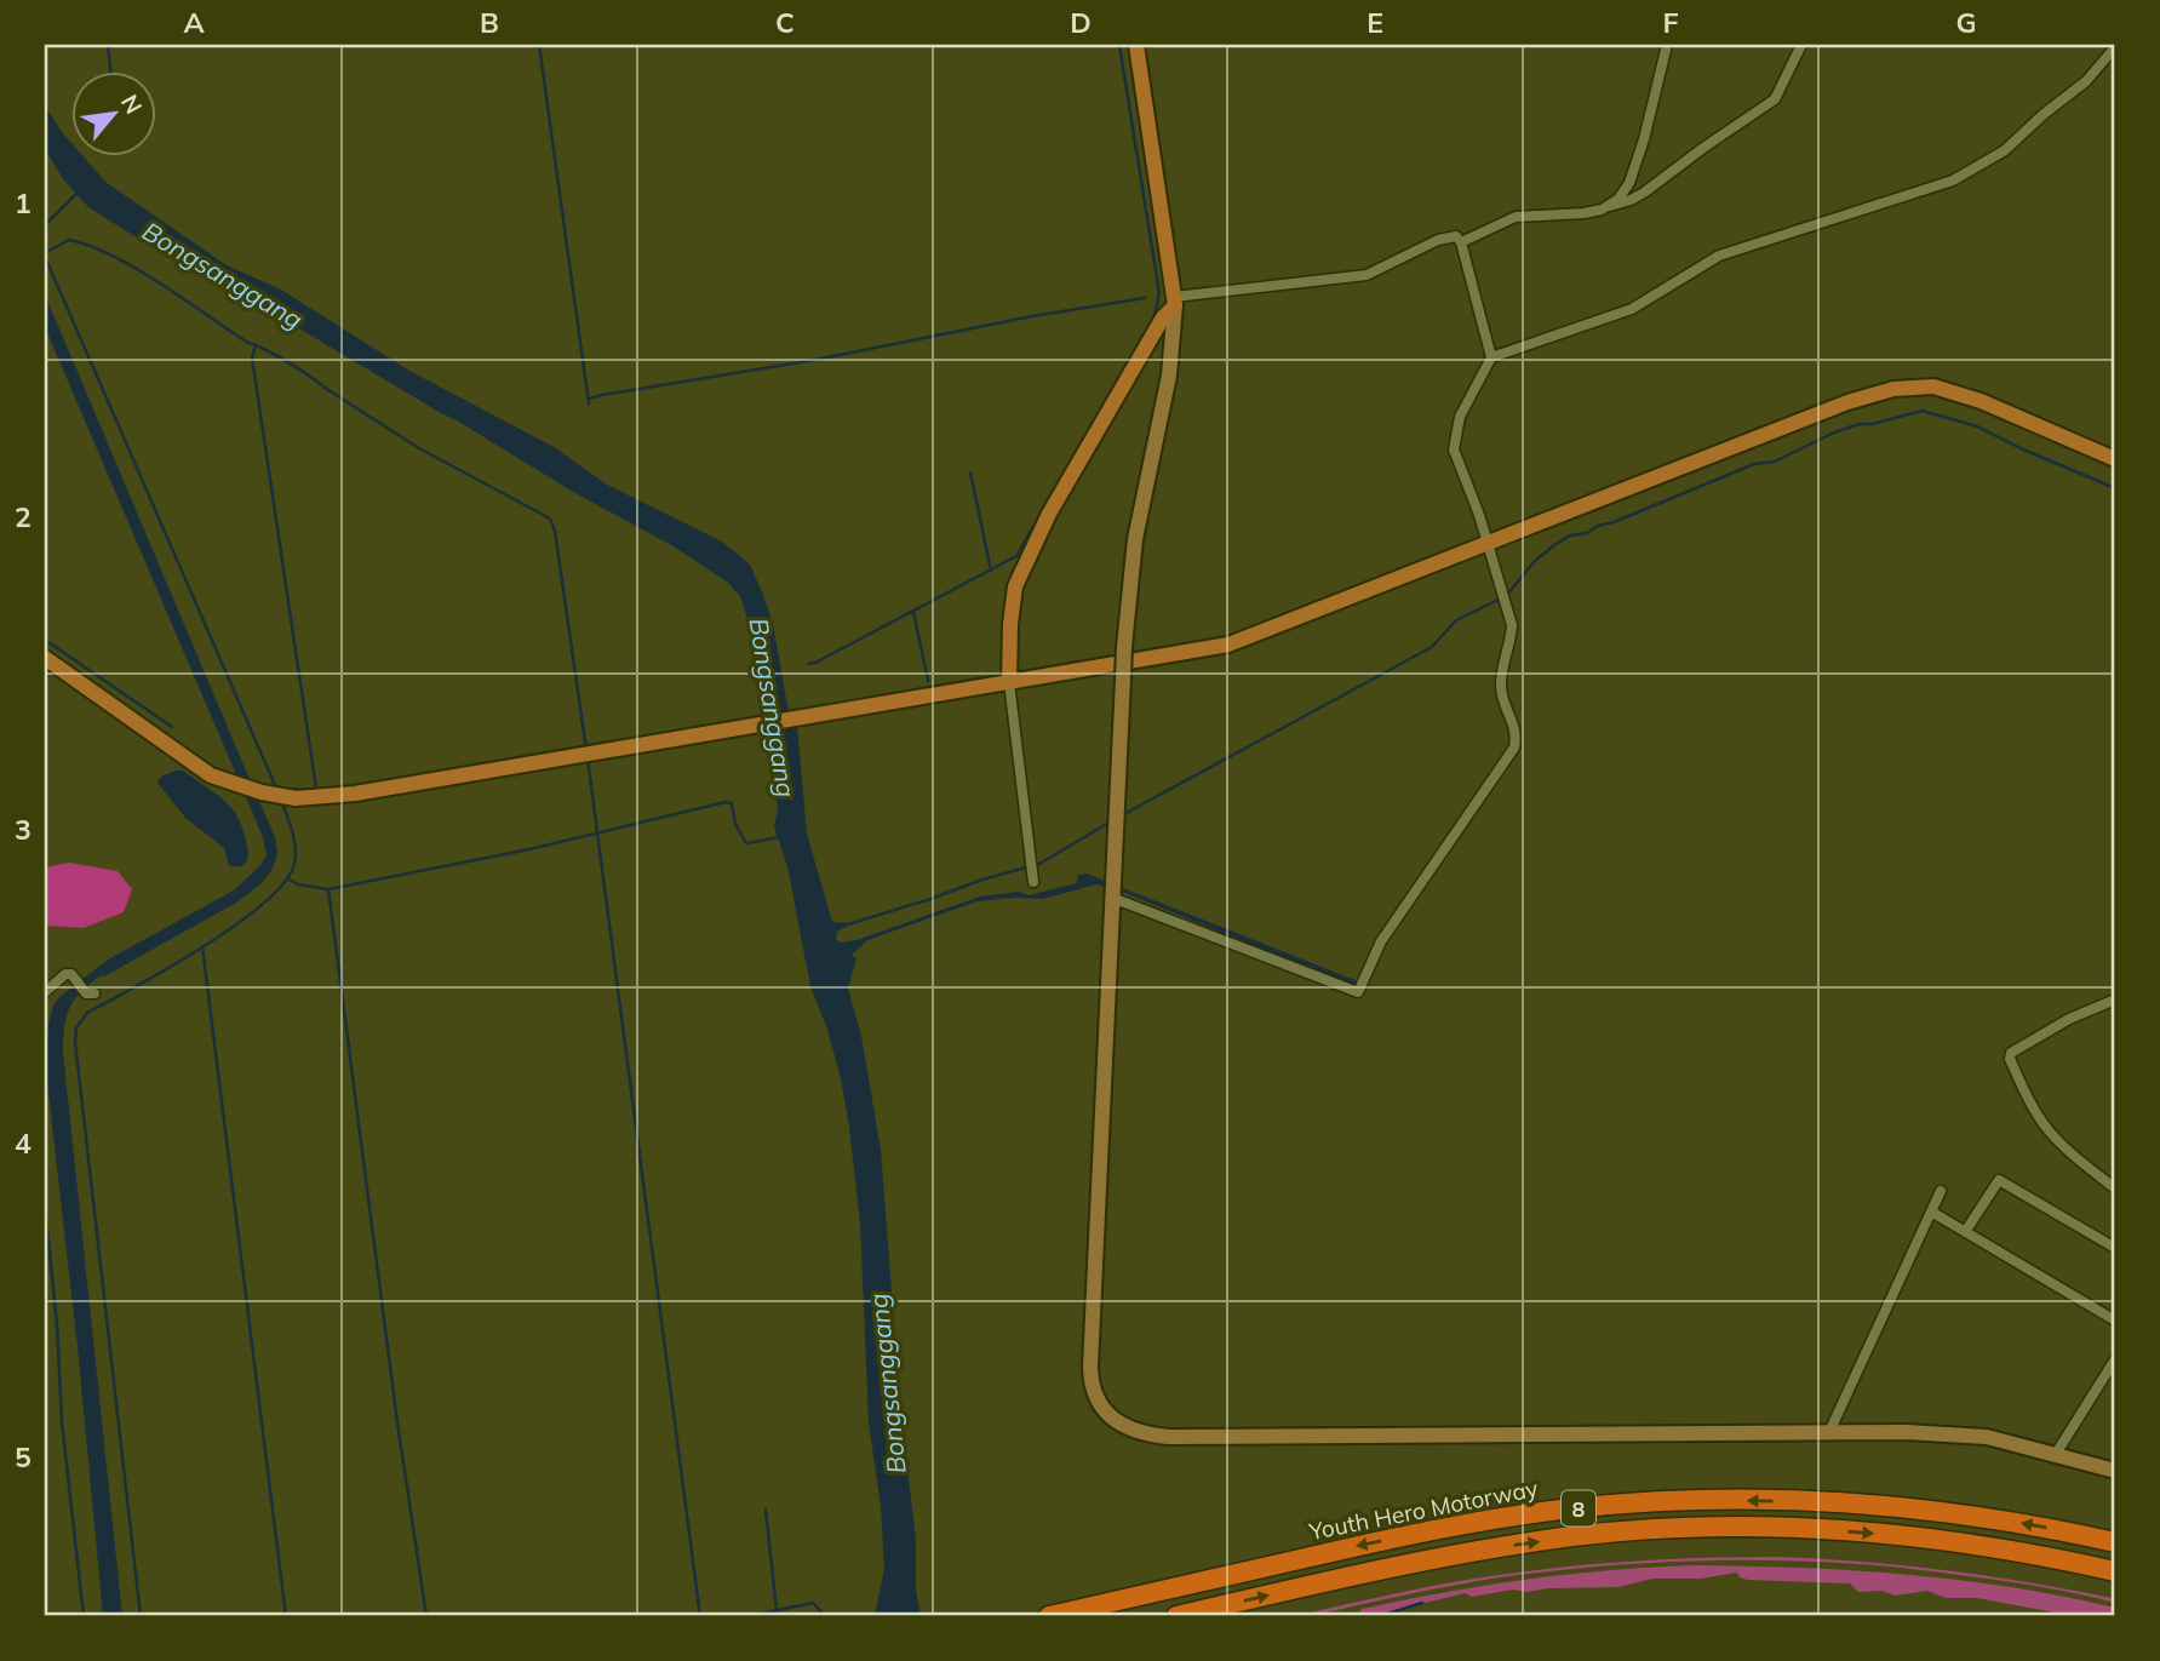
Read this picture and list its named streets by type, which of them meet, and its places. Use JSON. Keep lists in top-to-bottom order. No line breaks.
{"streets":{"highway":["8","Youth Hero Motorway"]},"water":["Bongsanggang"],"north":"top right","grid":{"columns":["A","B","C","D","E","F","G"],"rows":["1","2","3","4","5"]}}
